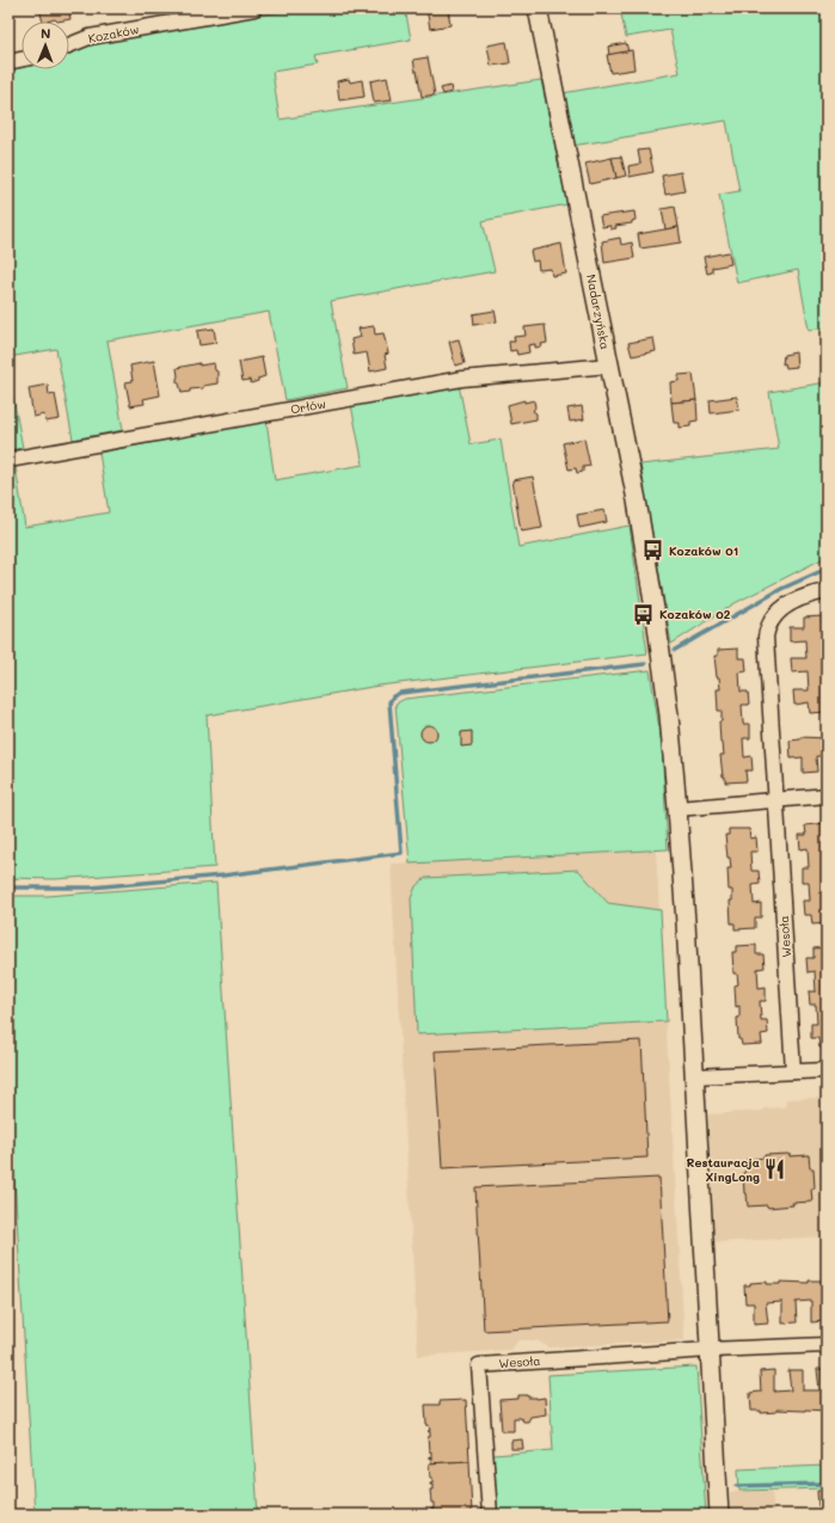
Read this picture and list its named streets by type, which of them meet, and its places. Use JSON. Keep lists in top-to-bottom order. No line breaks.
{"streets":{"street":["Kozaków","Nadarzyńska","Orłów","Wesoła"]},"crossings":[["Nadarzyńska","Orłów"]],"places":{"bus stop":["Kozaków 01","Kozaków 02"],"restaurant":["Restauracja XingLong"]},"north":"top"}
